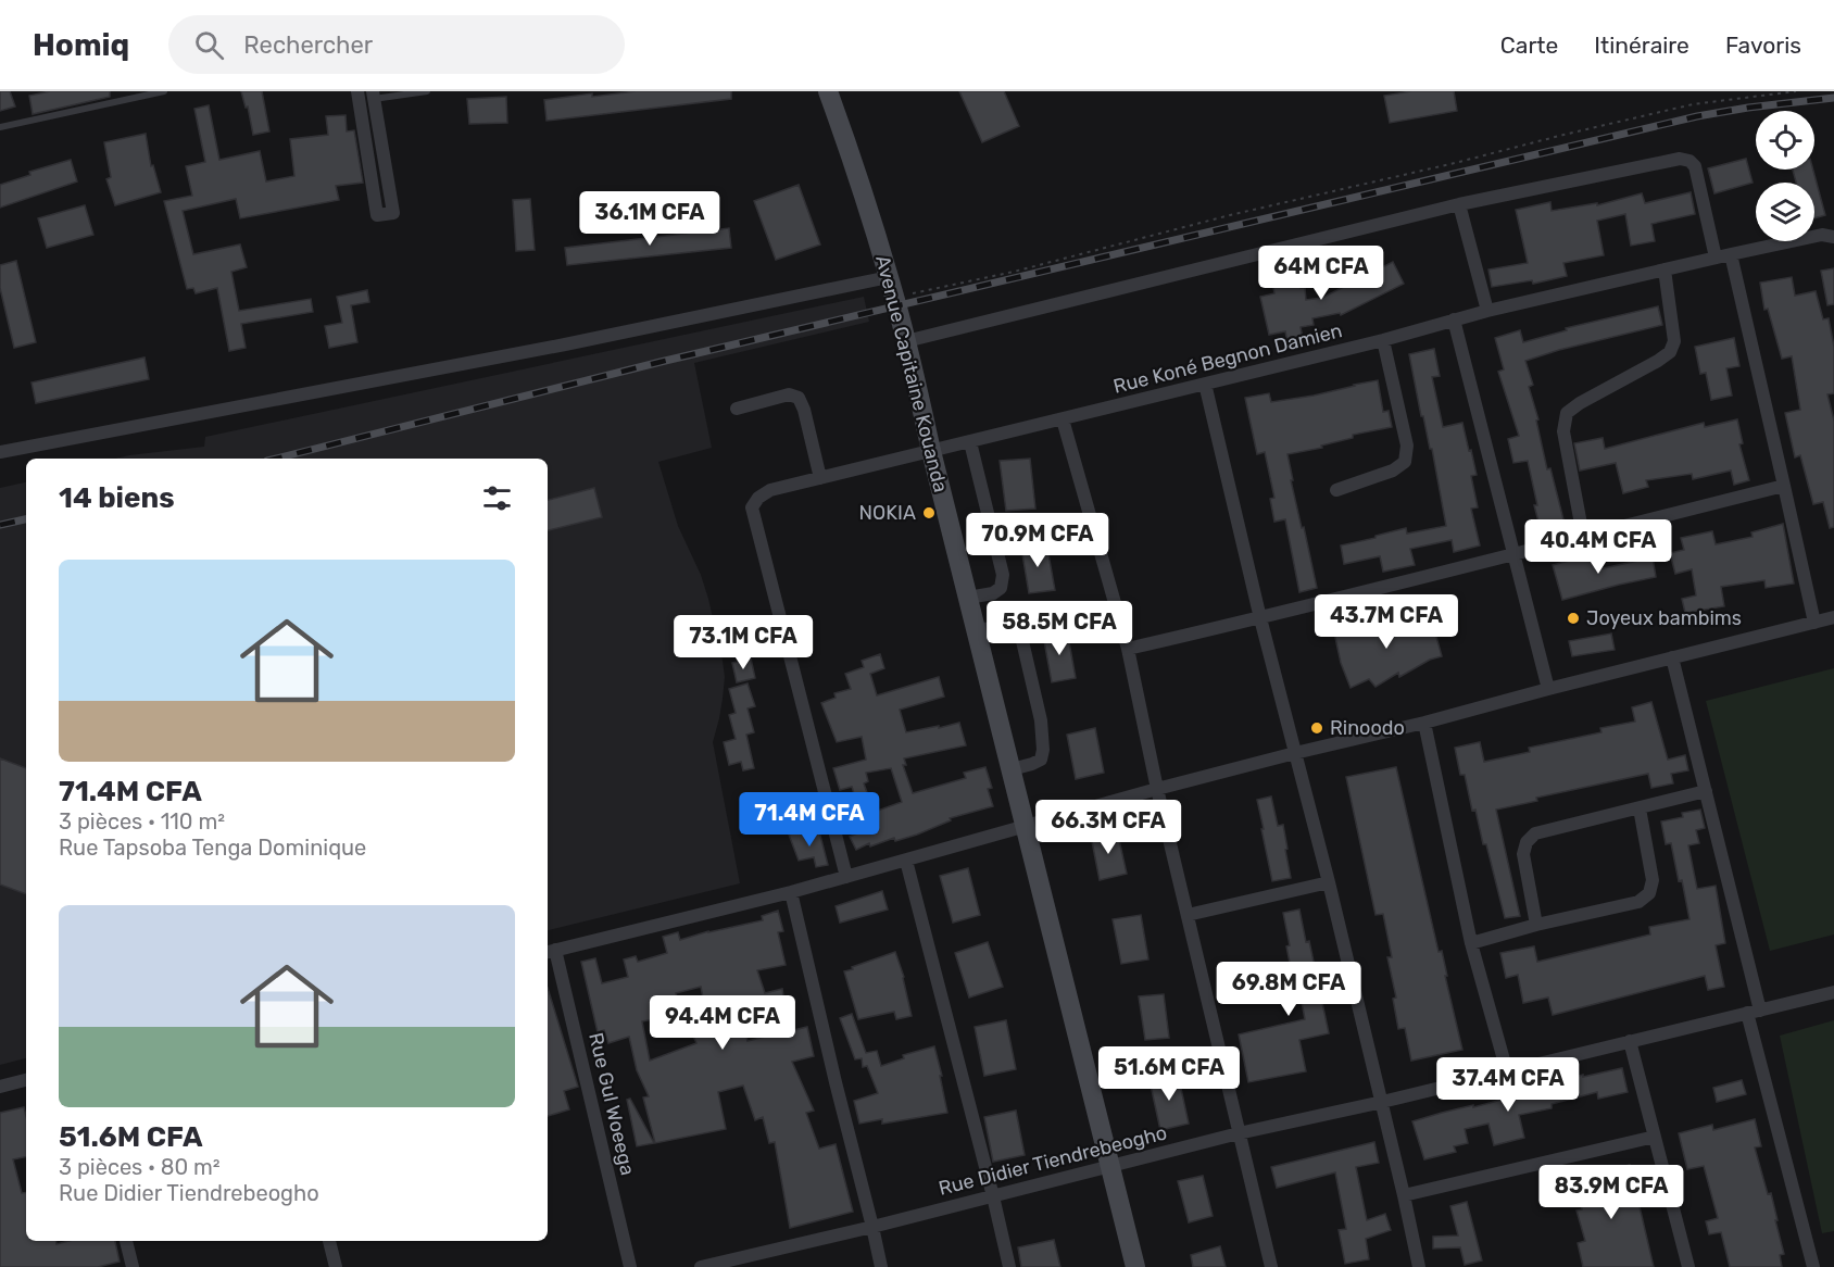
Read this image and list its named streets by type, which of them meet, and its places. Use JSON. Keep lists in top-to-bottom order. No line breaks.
{"streets":{"street":["Rue Koné Begnon Damien","Avenue Capitaine Kouanda","Rue Gul Woeega","Rue Didier Tiendrebeogho"]},"crossings":[["Rue Koné Begnon Damien","Avenue Capitaine Kouanda"],["Avenue Capitaine Kouanda","Rue Didier Tiendrebeogho"]],"places":["NOKIA","Joyeux bambims","Rinoodo"],"page":{"header":"Homiq","search":"Rechercher","nav":["Carte","Itinéraire","Favoris"],"price":["36.1M CFA","64M CFA","70.9M CFA","40.4M CFA","43.7M CFA","58.5M CFA","73.1M CFA","71.4M CFA","66.3M CFA","69.8M CFA","94.4M CFA","51.6M CFA","37.4M CFA","83.9M CFA"],"heading":"14 biens","list":[{"name":"71.4M CFA","note":"3 pièces · 110 m² · Rue Tapsoba Tenga Dominique"},{"name":"51.6M CFA","note":"3 pièces · 80 m² · Rue Didier Tiendrebeogho"}]}}
